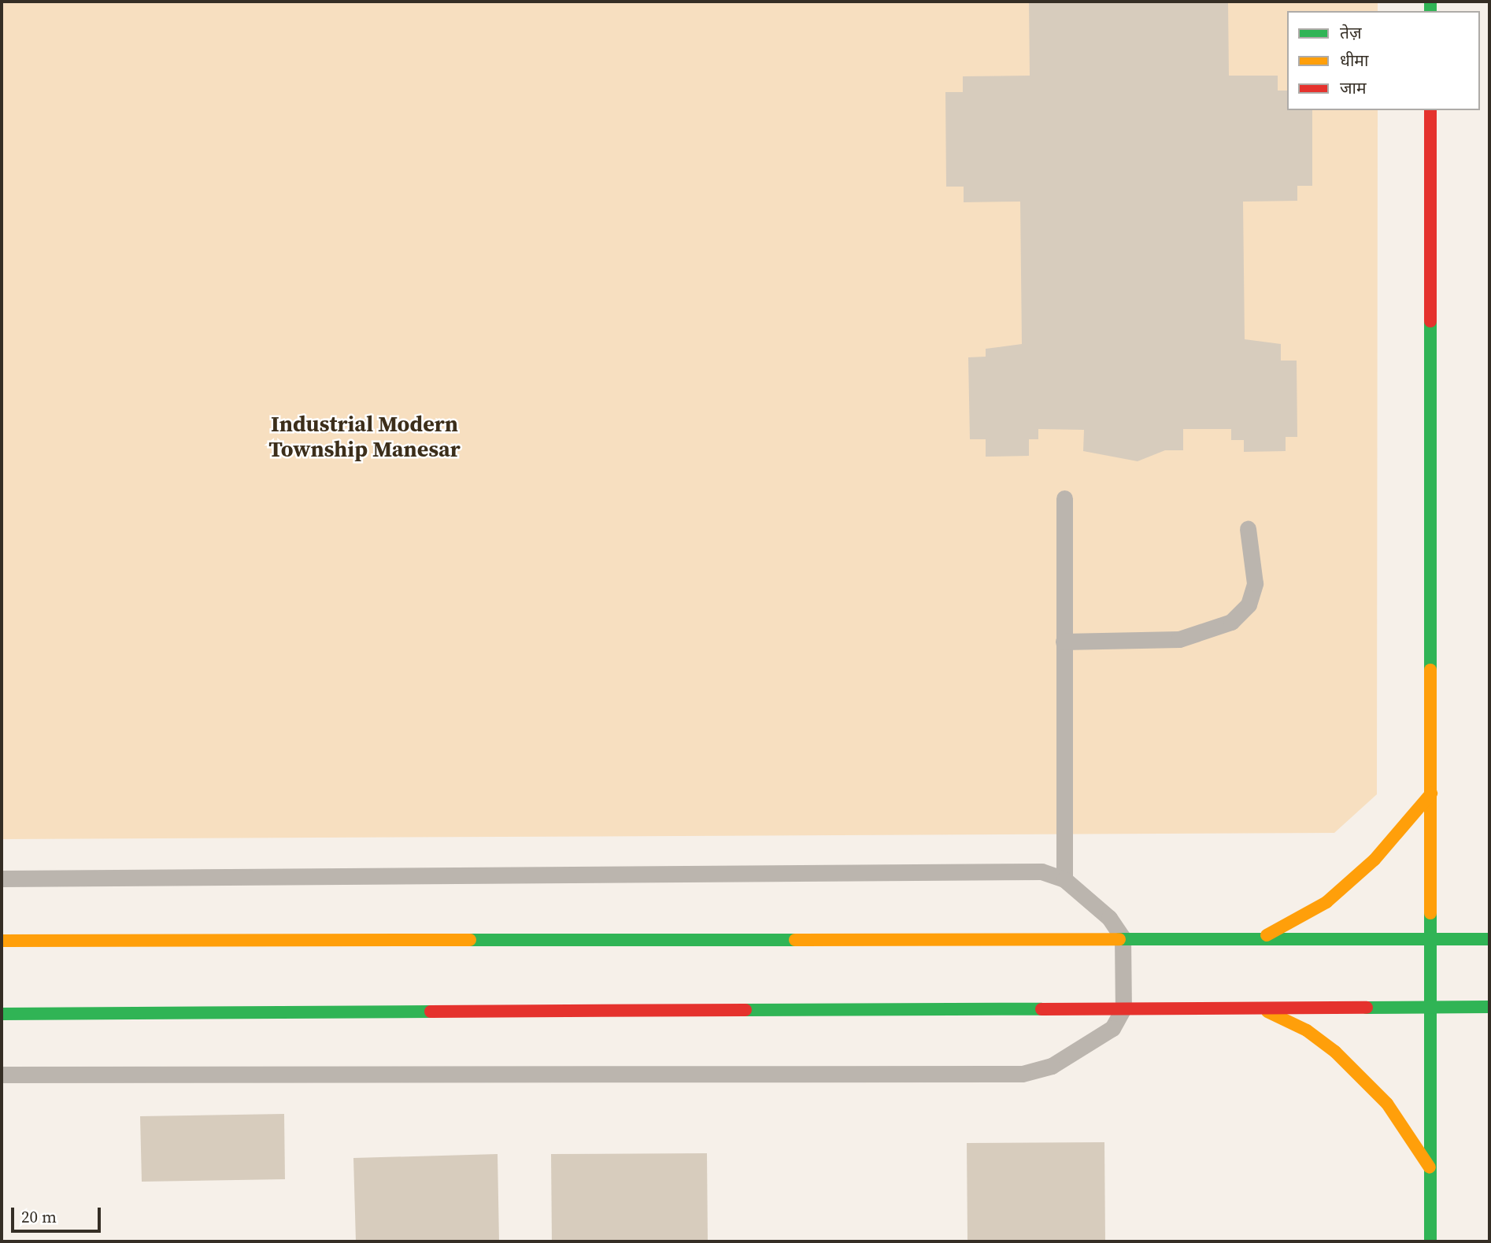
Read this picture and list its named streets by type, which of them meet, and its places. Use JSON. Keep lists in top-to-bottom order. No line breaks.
{"districts":["Industrial Modern Township Manesar"],"legend":["तेज़","धीमा","जाम"],"scale_bar":"20 m"}
